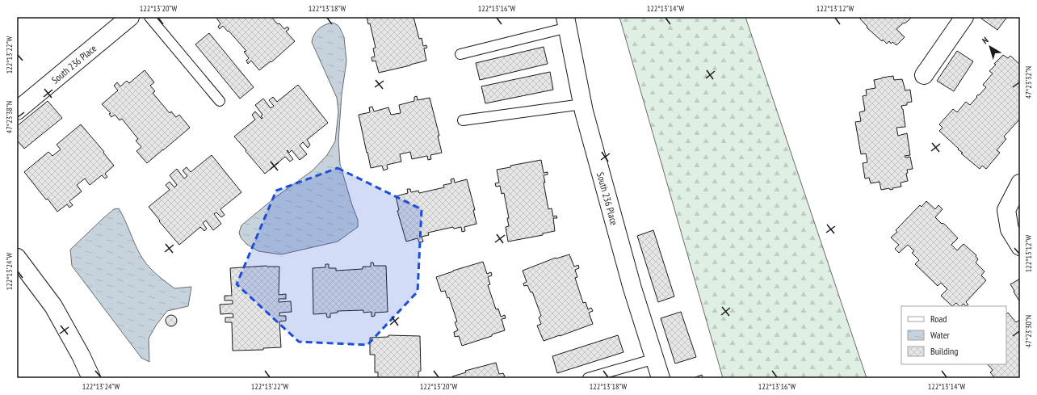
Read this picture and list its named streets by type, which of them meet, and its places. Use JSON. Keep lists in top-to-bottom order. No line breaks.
{"streets":{"street":["South 236 Place"]},"legend":["Road","Water","Building"],"north":"top left","coordinates":["122°13'20\"W","122°13'18\"W","122°13'16\"W","122°13'14\"W","122°13'12\"W","122°13'22\"W","47°23'32\"N","47°23'38\"N","122°13'24\"W","47°23'30\"N"]}
